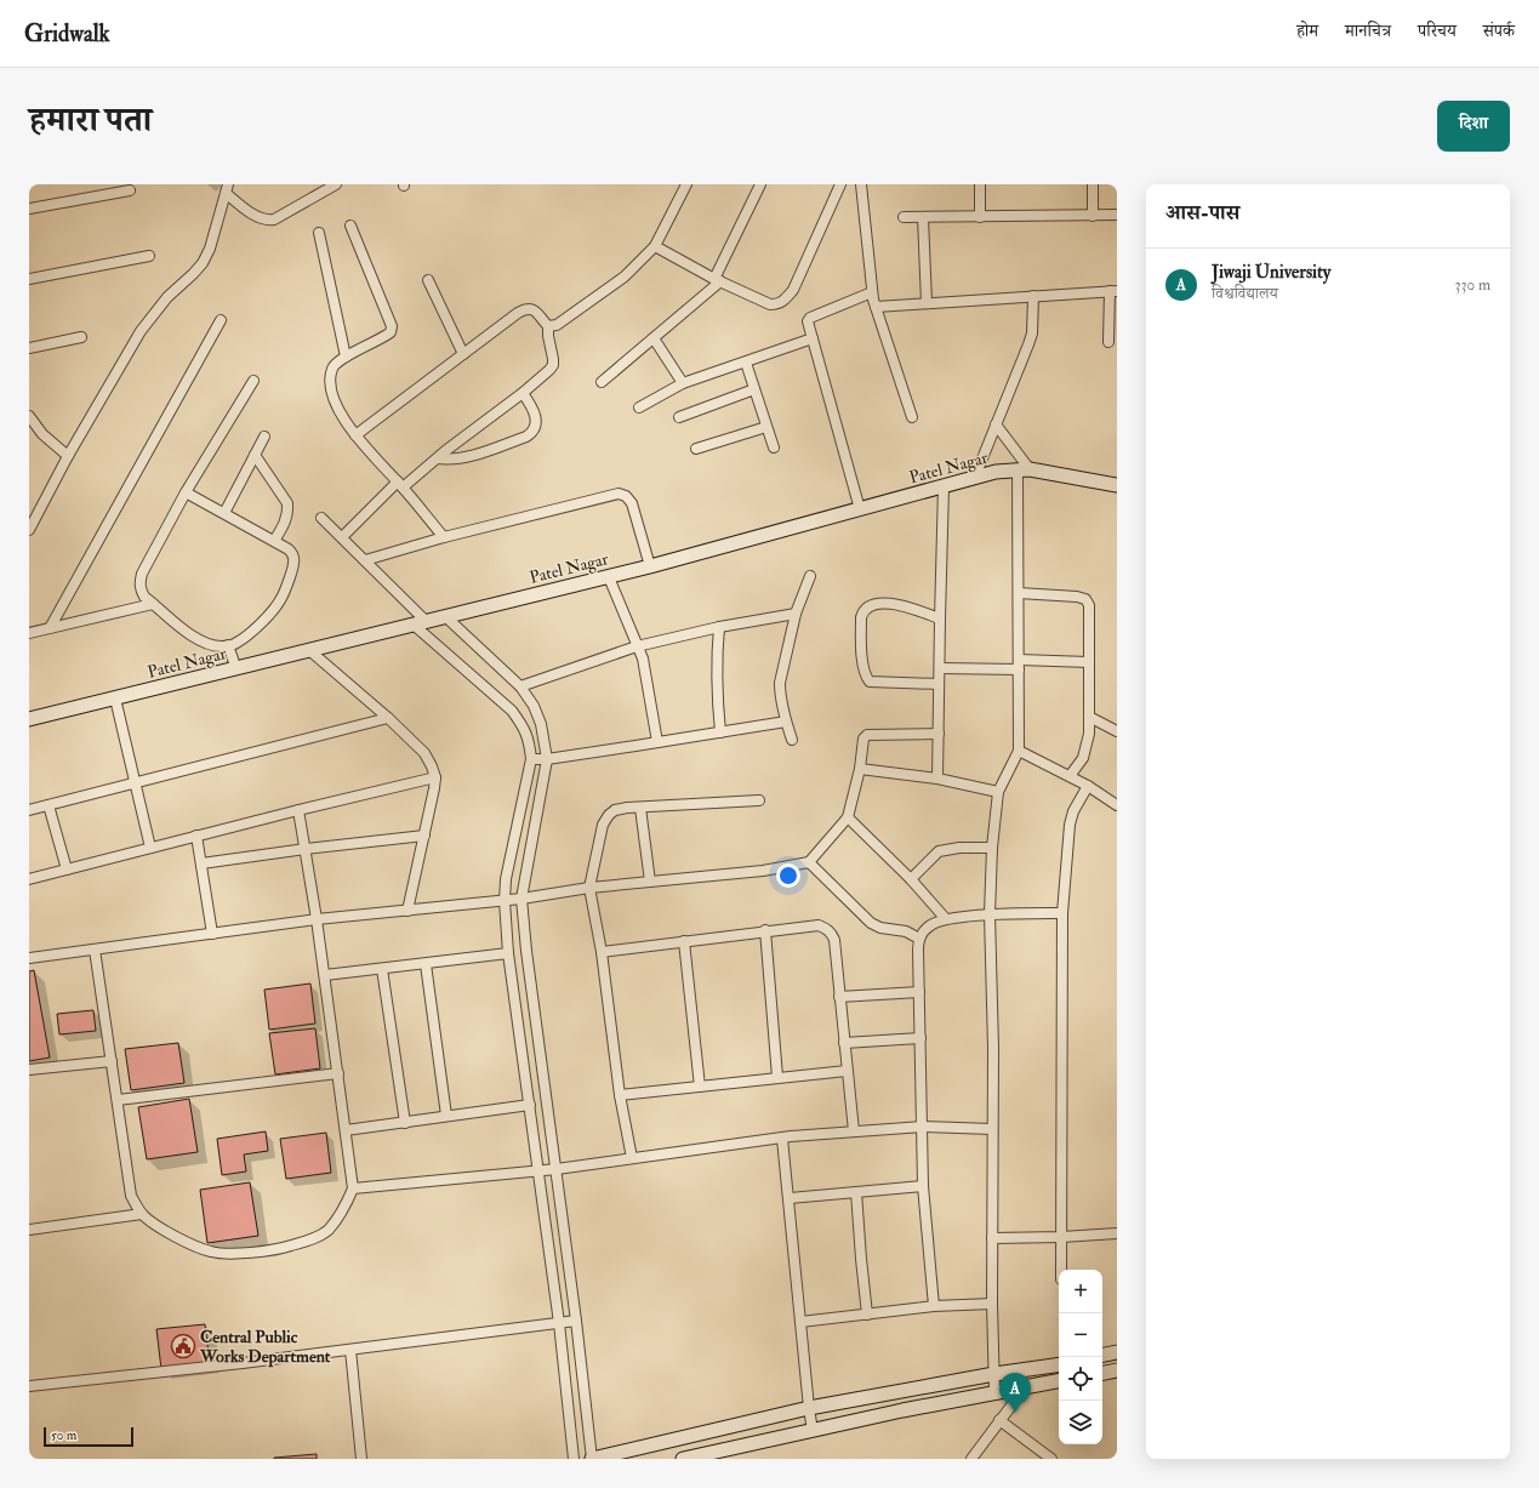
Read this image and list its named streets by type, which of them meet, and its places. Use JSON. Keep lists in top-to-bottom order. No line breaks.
{"streets":{"street":["Patel Nagar"]},"places":{"public building":["Central Public Works Department"]},"scale_bar":"50 m","page":{"header":"Gridwalk","nav":["होम","मानचित्र","परिचय","संपर्क"],"title":"हमारा पता","buttons":"दिशा","heading":"आस-पास","list":[{"mark":"A","name":"Jiwaji University","note":"विश्वविद्यालय","value":"330 m"}],"map_buttons":["+","−"],"pins":"A","scale":"50 m"}}
